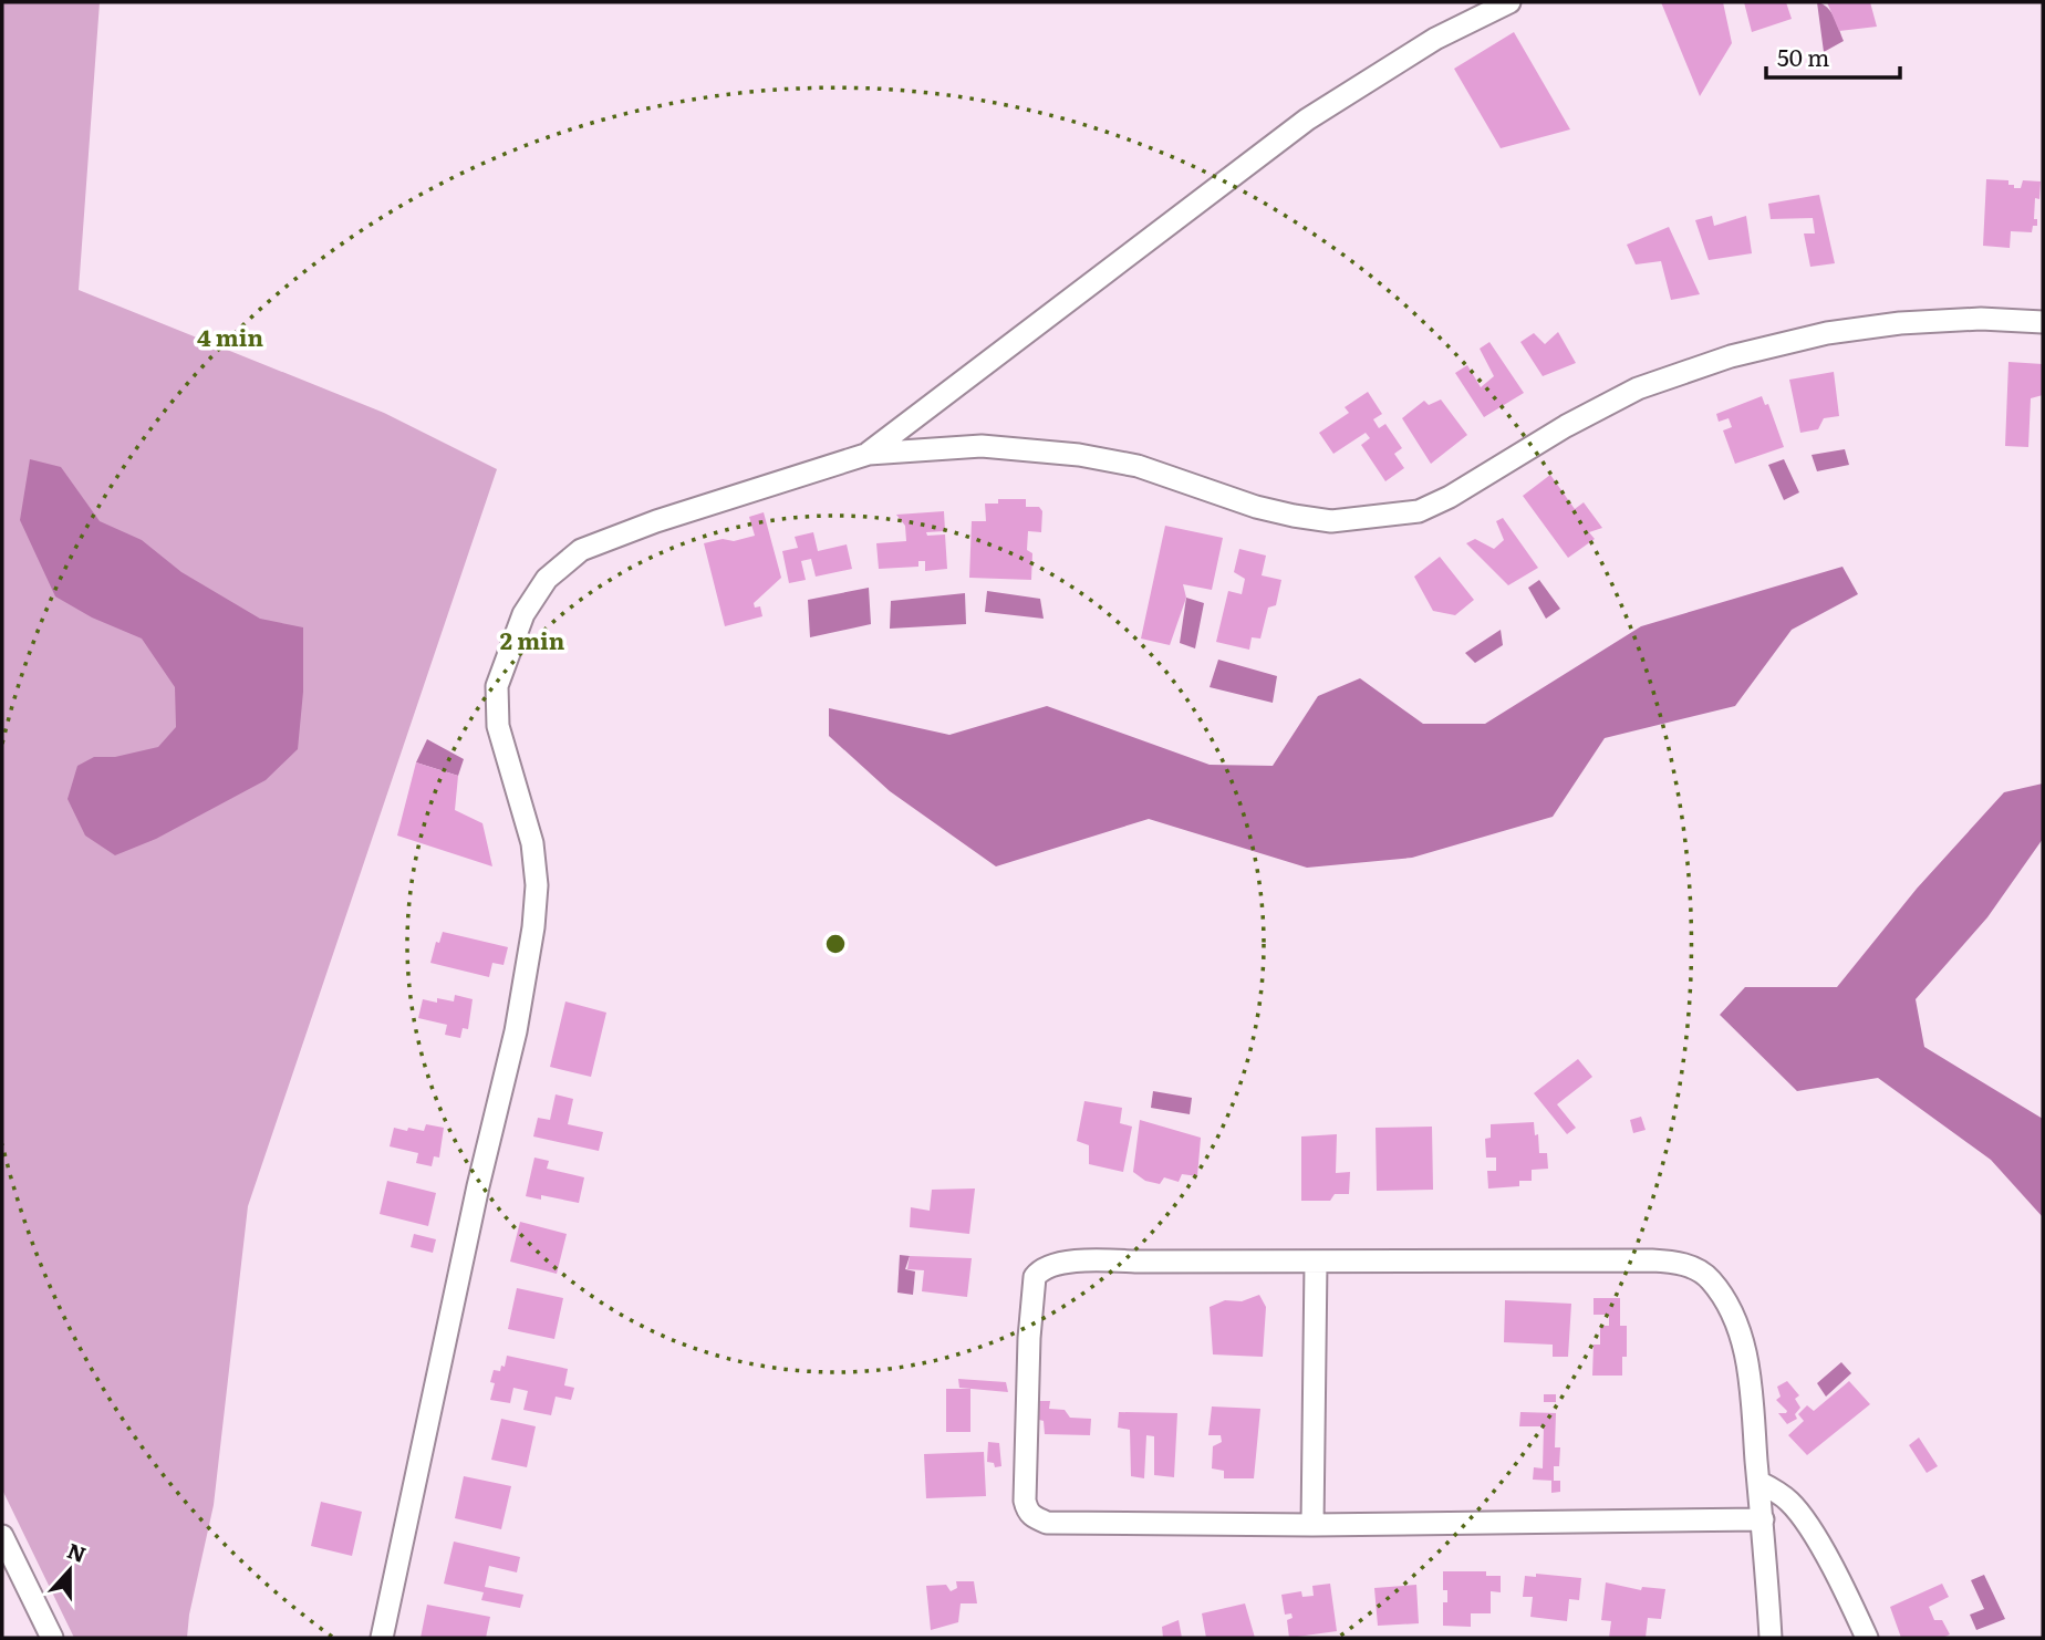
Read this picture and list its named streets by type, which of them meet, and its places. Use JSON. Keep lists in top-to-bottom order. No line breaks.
{"scale_bar":"50 m","north":"top","rings":["4 min","2 min"]}
